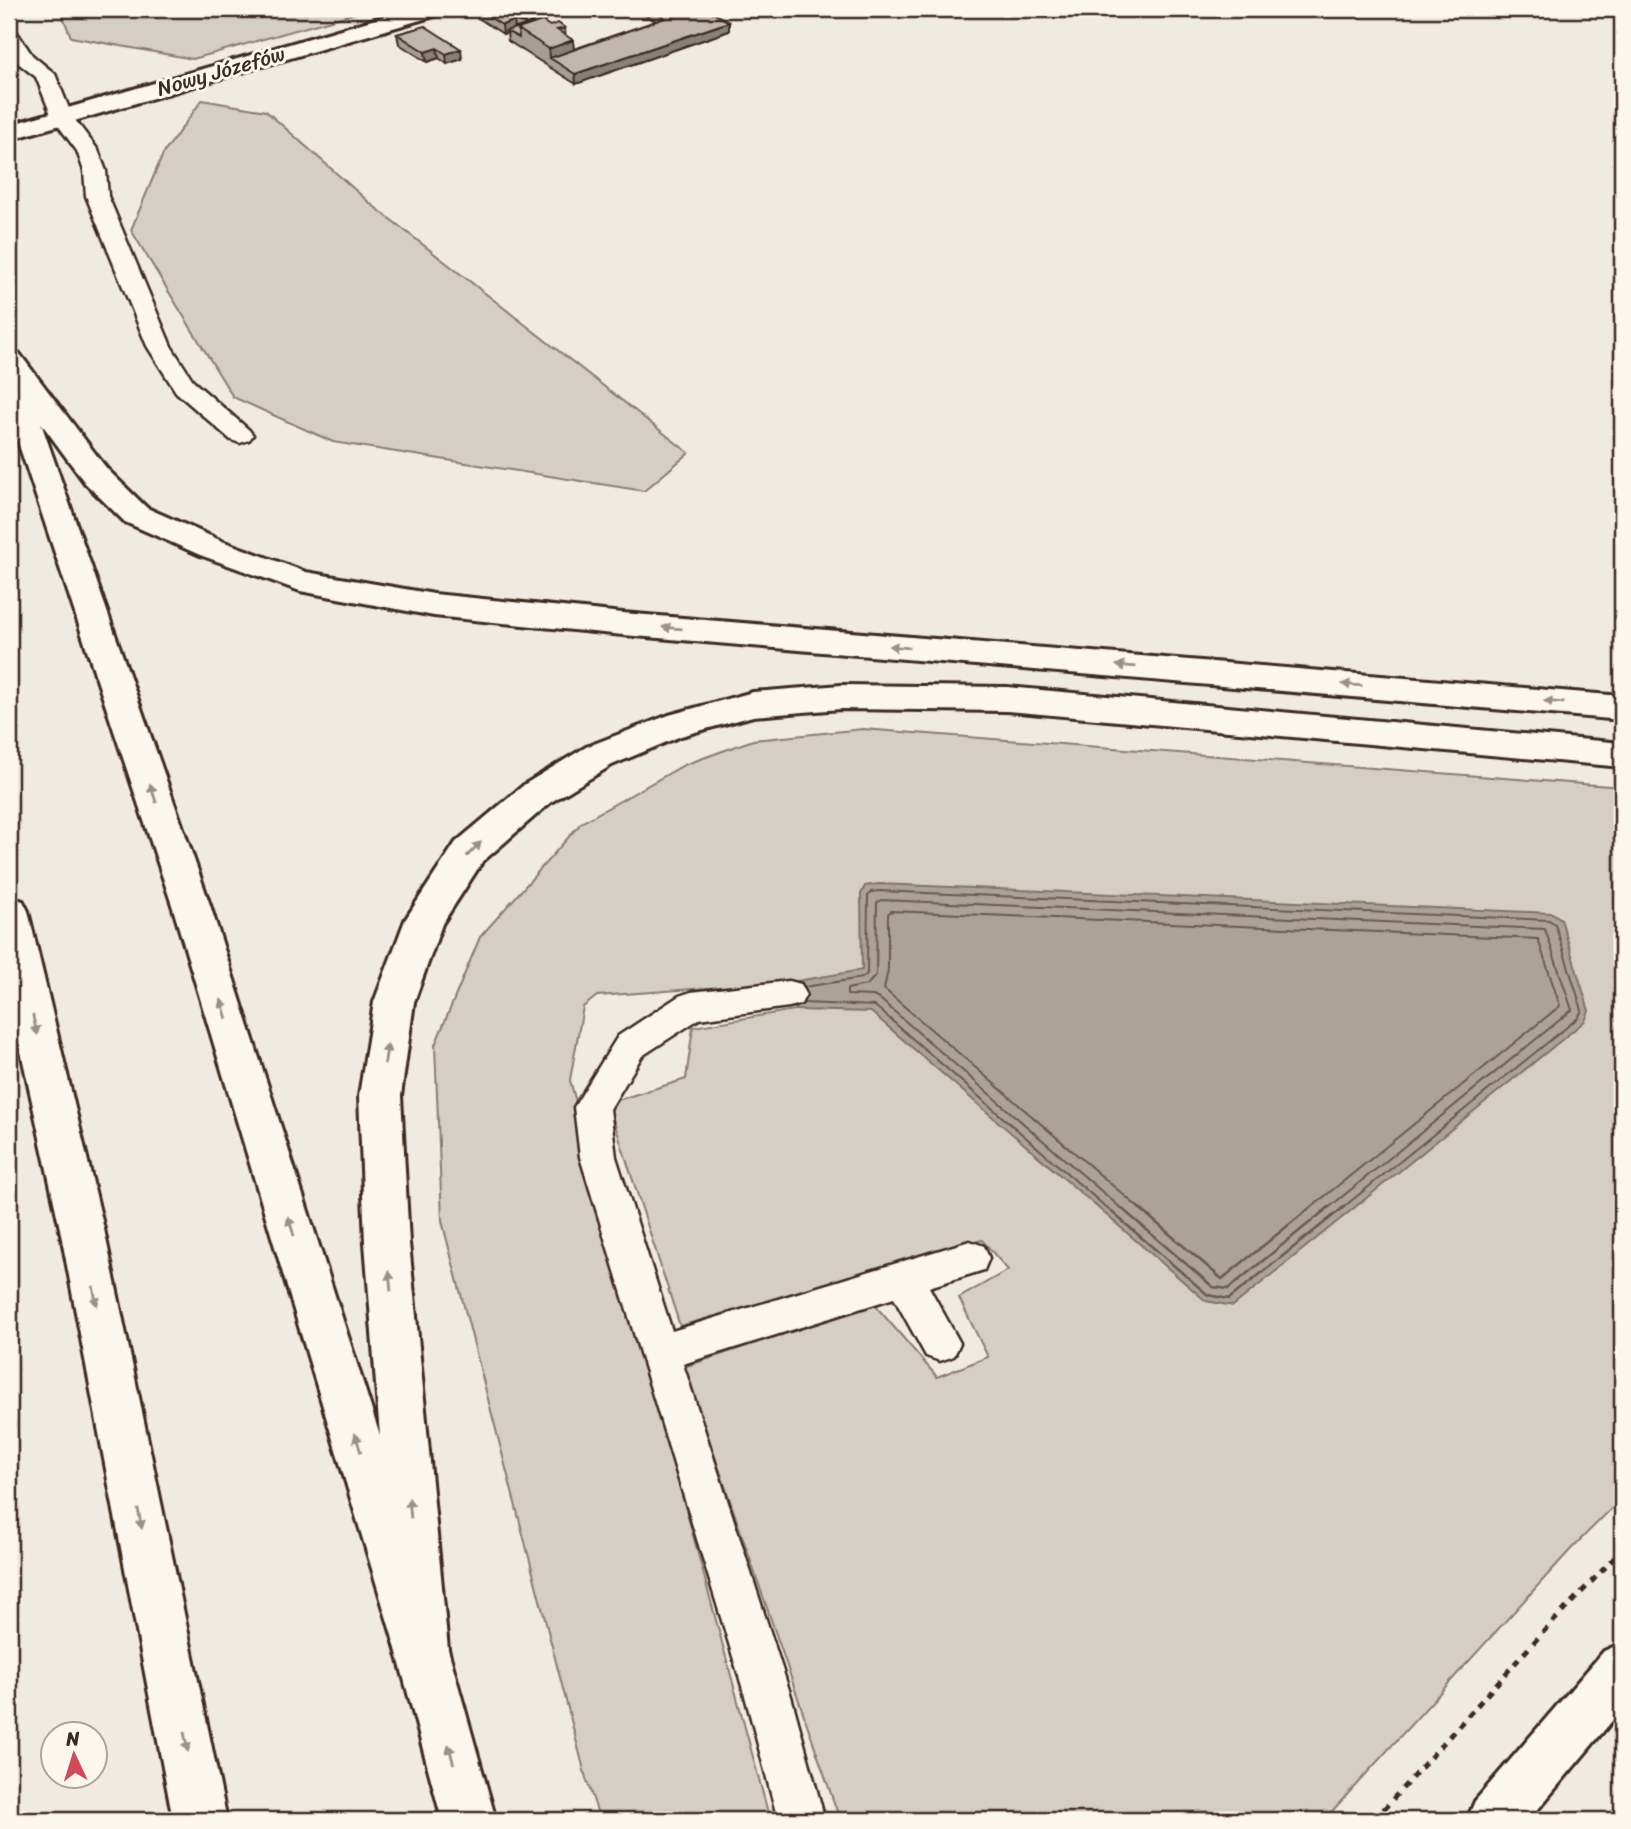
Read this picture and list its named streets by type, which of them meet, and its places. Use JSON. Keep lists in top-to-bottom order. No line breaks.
{"streets":{"main road":["Nowy Józefów"]},"north":"top"}
